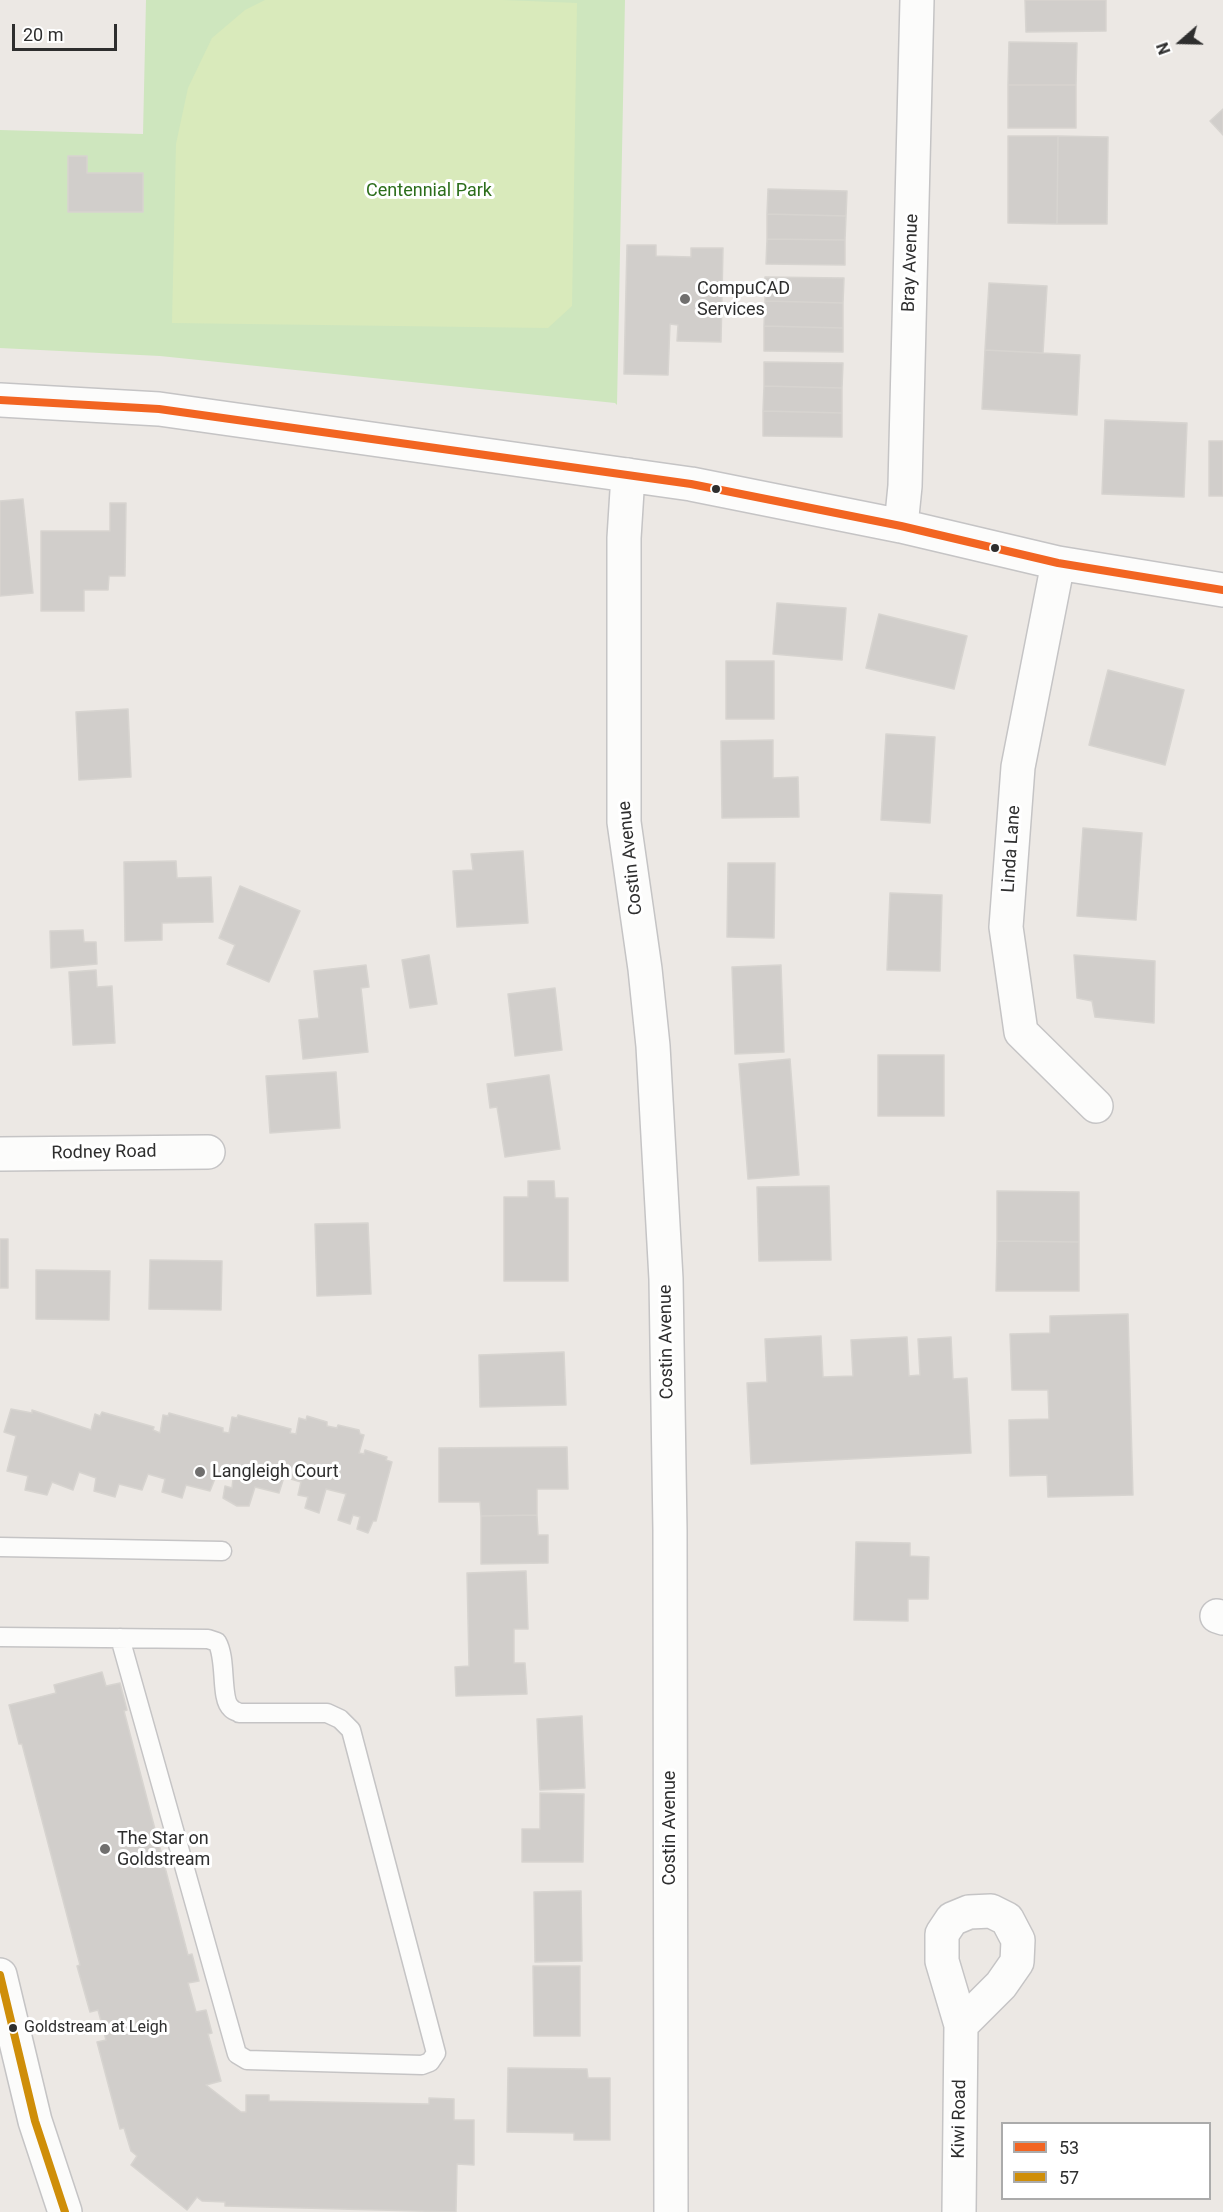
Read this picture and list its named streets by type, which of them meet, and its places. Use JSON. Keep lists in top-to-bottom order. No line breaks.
{"streets":{"street":["Bray Avenue","Linda Lane","Costin Avenue","Rodney Road","Kiwi Road"]},"parks":["Centennial Park"],"places":["CompuCAD Services","Langleigh Court","The Star on Goldstream","Goldstream at Leigh"],"lines":["transit line 53","transit line 57"],"legend":["53","57"],"scale_bar":"20 m","north":"left"}
